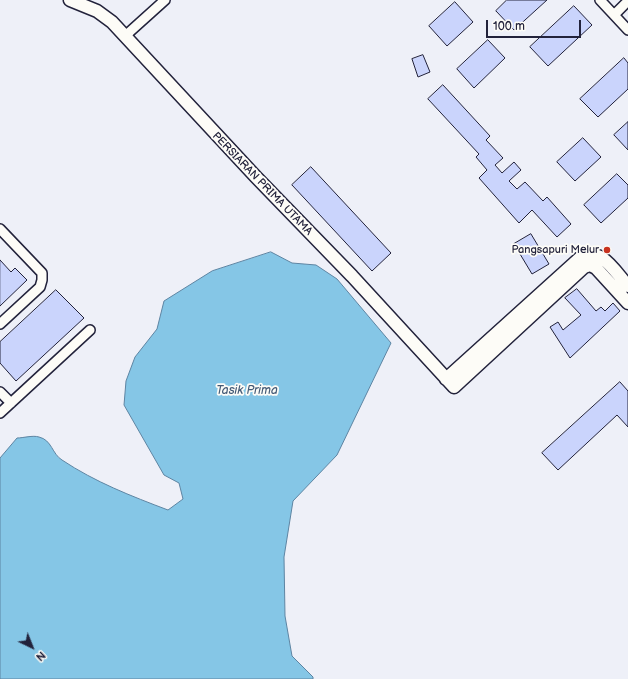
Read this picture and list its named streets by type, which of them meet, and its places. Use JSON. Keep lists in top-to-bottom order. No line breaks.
{"streets":{"main road":["PERSIARAN PRIMA UTAMA"]},"water":["Tasik Prima"],"places":["Pangsapuri Melur"],"scale_bar":"100 m","north":"bottom right"}
